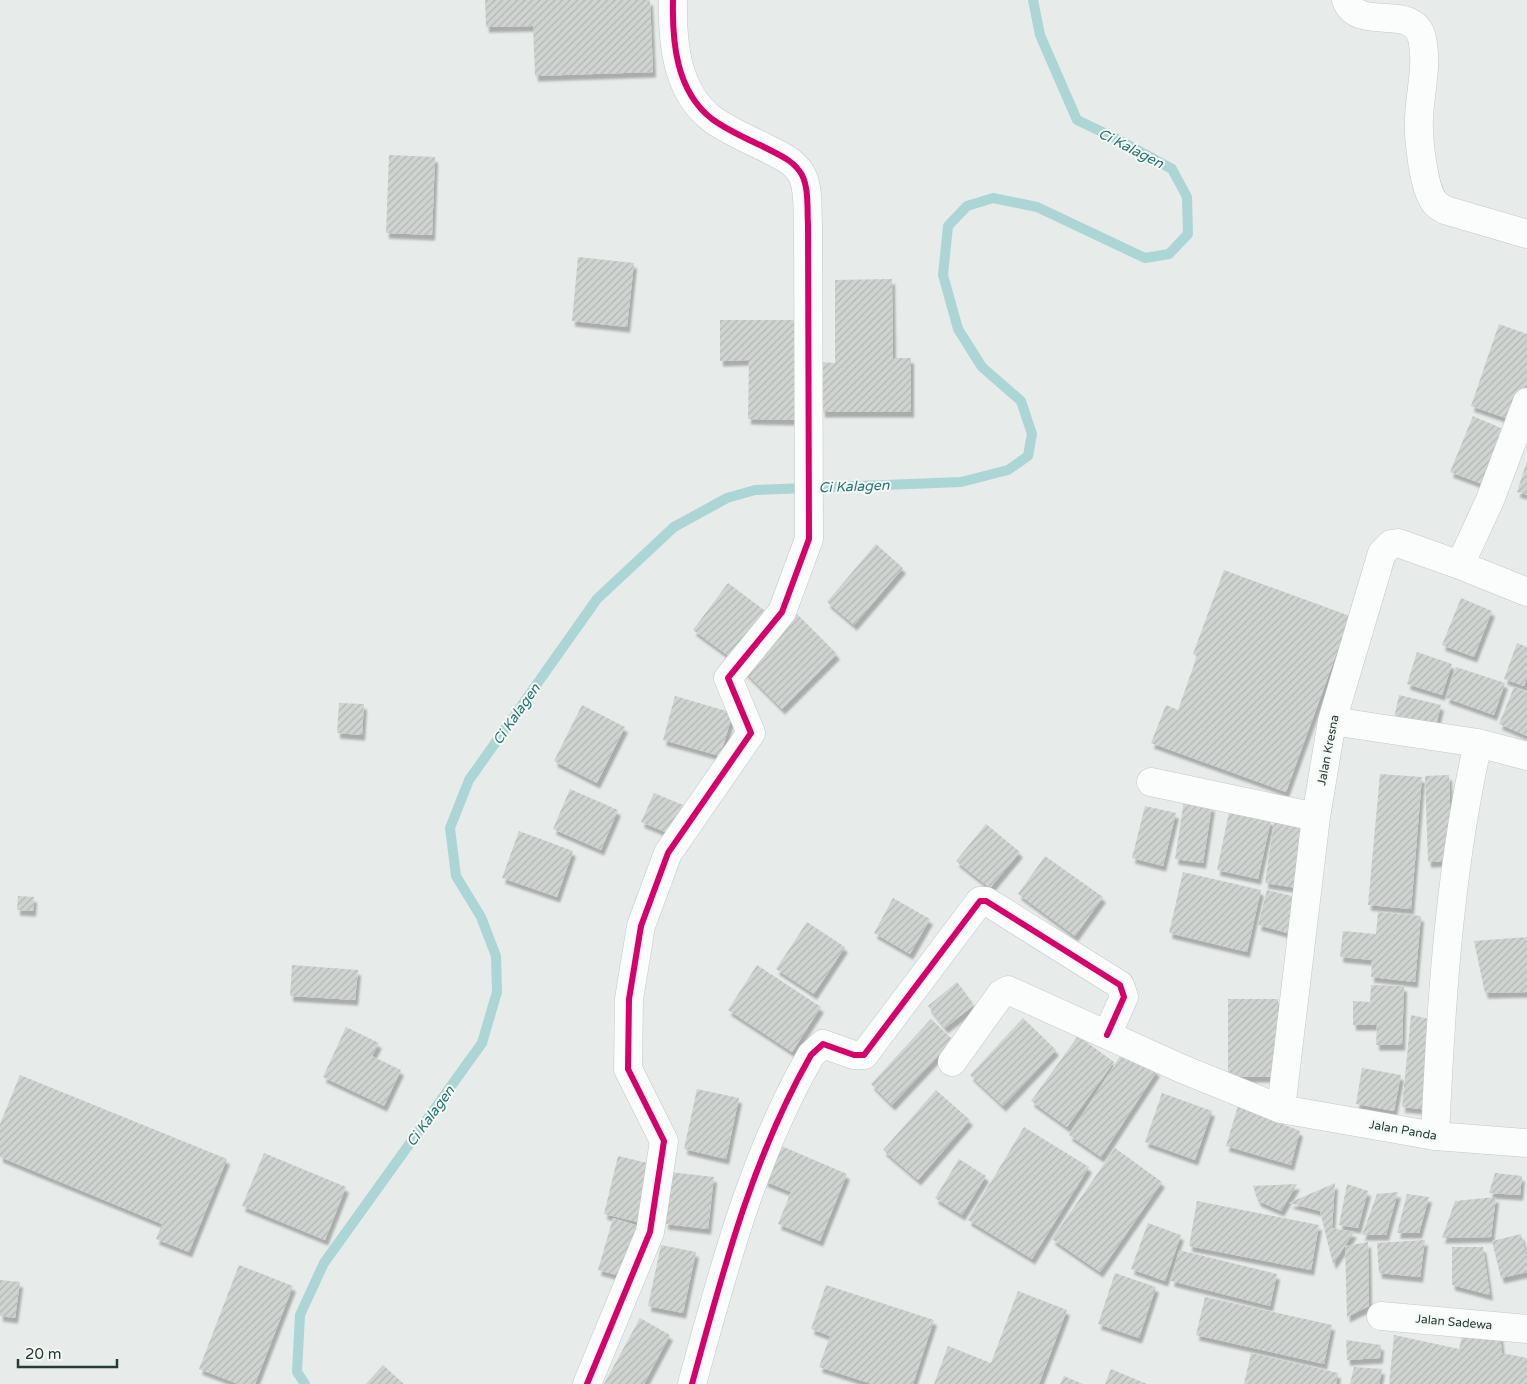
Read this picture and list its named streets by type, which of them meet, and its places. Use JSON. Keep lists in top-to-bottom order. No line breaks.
{"streets":{"street":["Jalan Kresna","Jalan Panda","Jalan Sadewa"]},"crossings":[["Jalan Kresna","Jalan Panda"]],"water":["Ci Kalagen"],"scale_bar":"20 m"}
